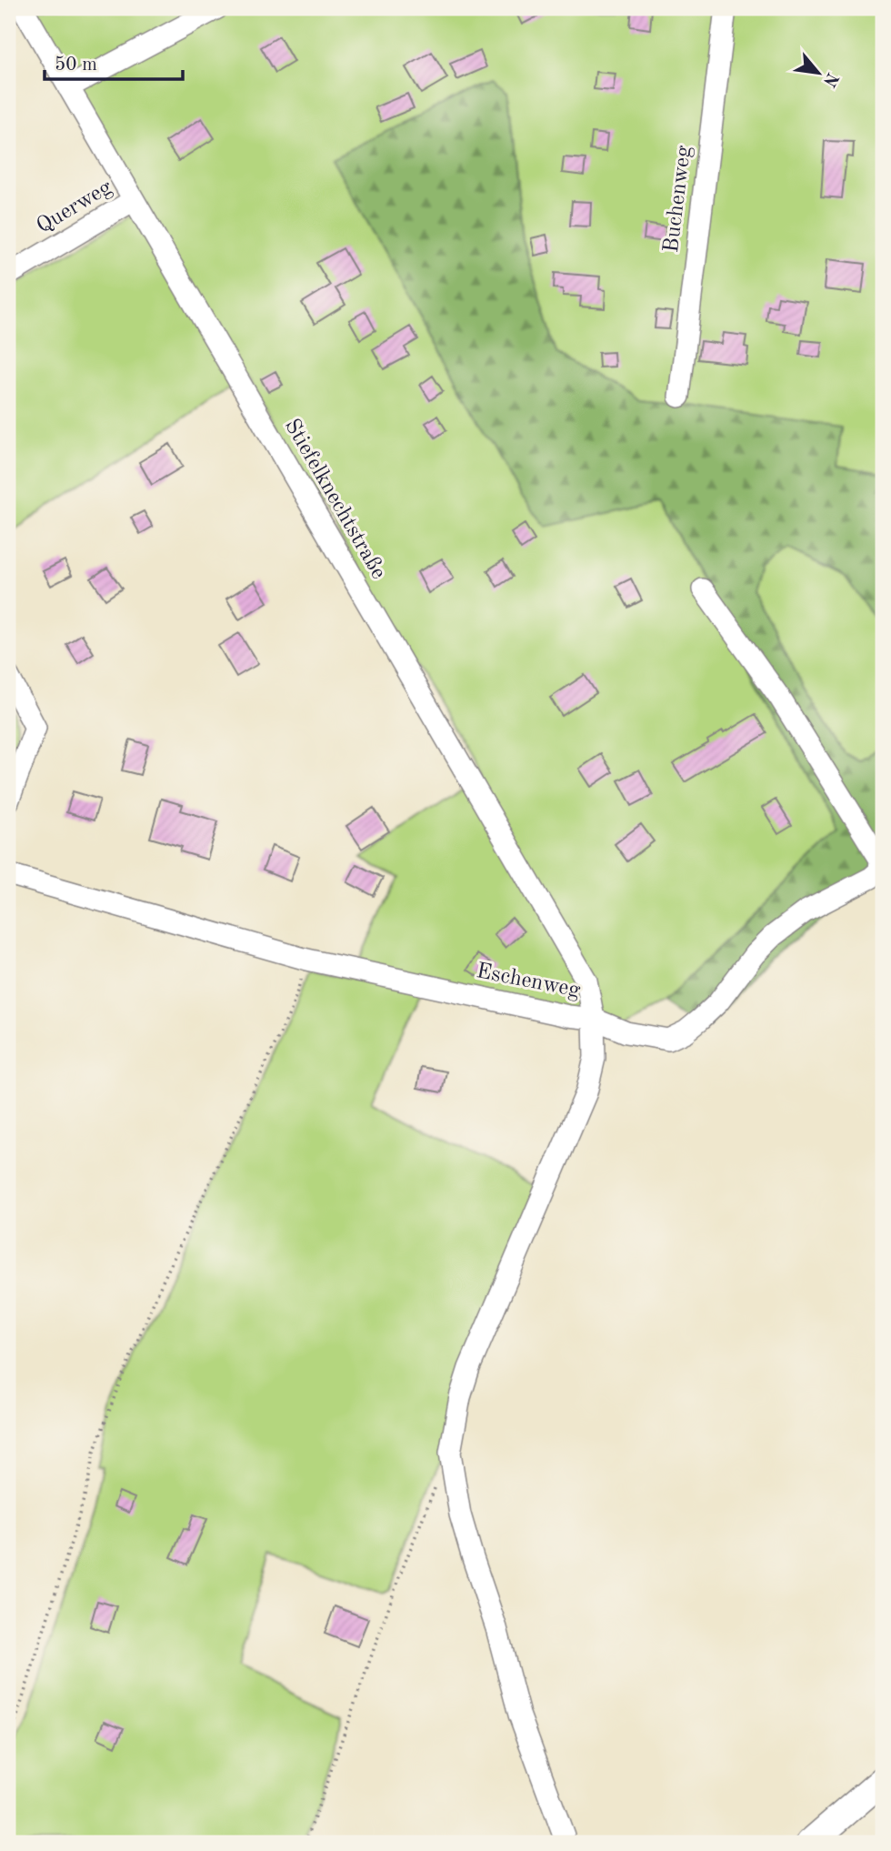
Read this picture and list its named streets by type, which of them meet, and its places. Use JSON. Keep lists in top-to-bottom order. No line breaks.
{"streets":{"street":["Buchenweg","Querweg","Stiefelknechtstraße","Eschenweg"]},"crossings":[["Querweg","Stiefelknechtstraße"],["Stiefelknechtstraße","Eschenweg"]],"scale_bar":"50 m","north":"bottom right"}
